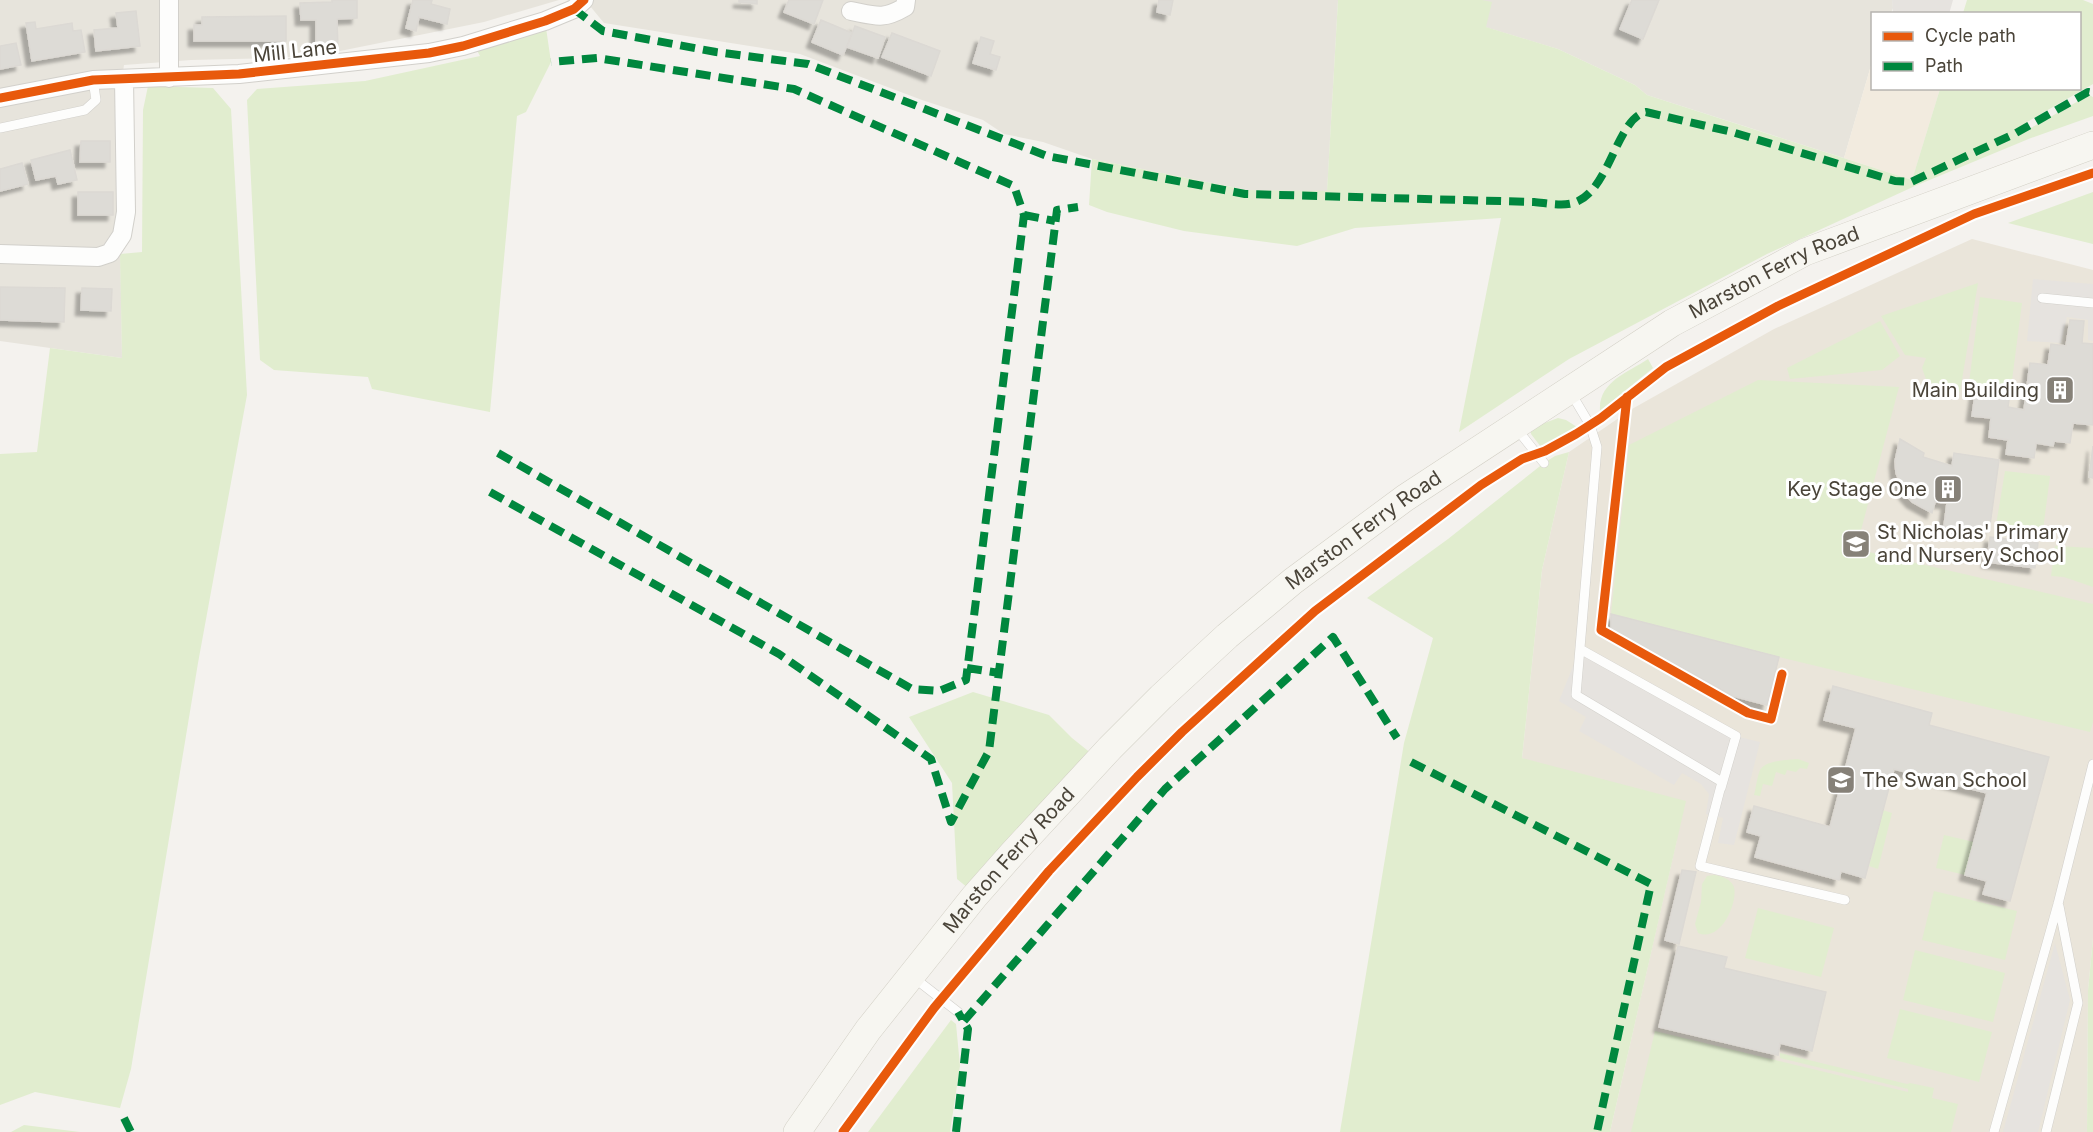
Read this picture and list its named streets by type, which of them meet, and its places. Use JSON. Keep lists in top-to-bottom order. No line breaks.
{"streets":{"main road":["Marston Ferry Road"],"street":["Mill Lane"]},"places":{"building":["Main Building","Key Stage One"],"school or university":["St Nicholas' Primary and Nursery School","The Swan School"]},"legend":["Cycle path","Path"]}
